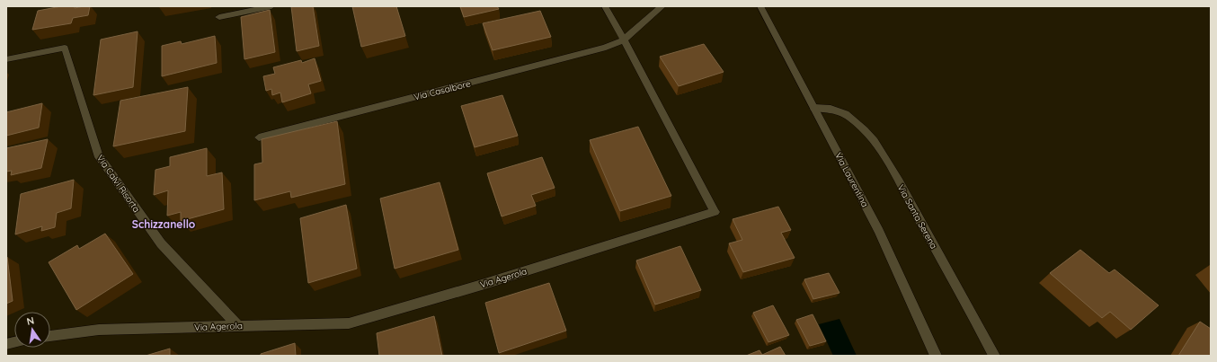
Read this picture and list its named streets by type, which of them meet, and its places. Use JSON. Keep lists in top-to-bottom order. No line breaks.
{"streets":{"street":["Via Casalbore","Via Laurentina","Via Calvi Risorta","Via Santa Serena","Via Agerola"]},"crossings":[["Via Casalbore","Via Agerola"],["Via Laurentina","Via Santa Serena"],["Via Calvi Risorta","Via Agerola"]],"districts":["Schizzanello"],"north":"top"}
